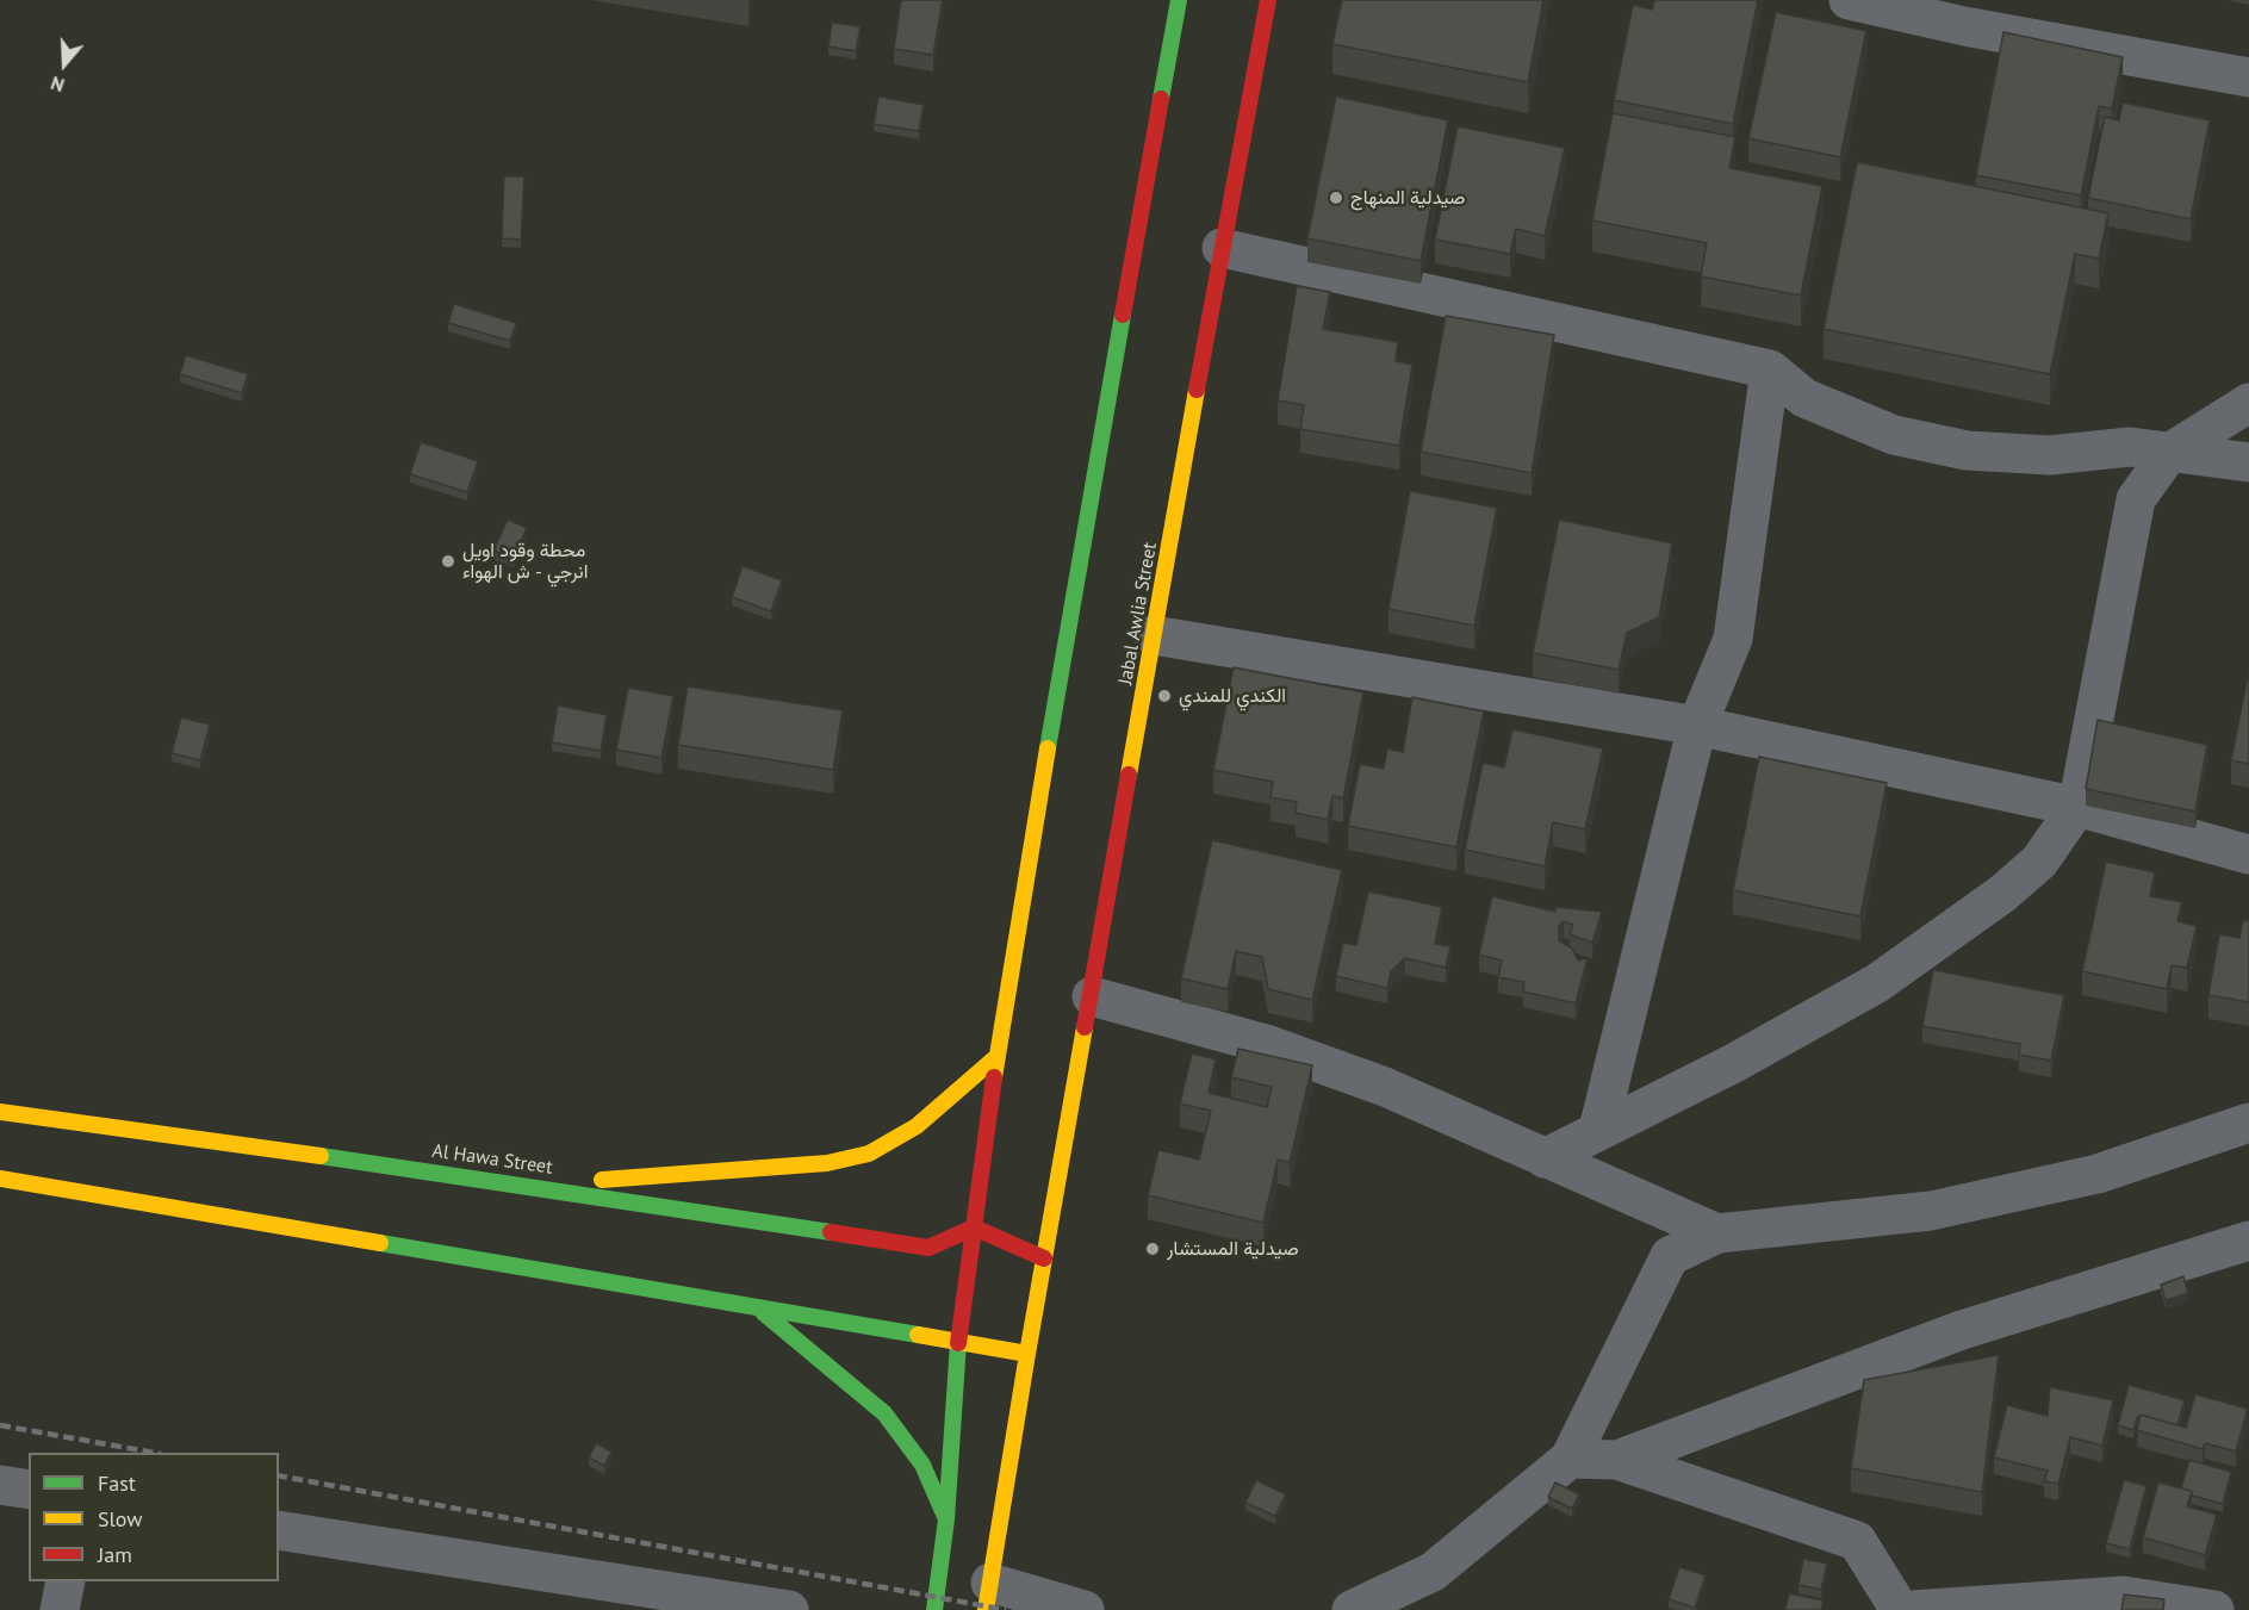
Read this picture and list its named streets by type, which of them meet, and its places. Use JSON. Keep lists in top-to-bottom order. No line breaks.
{"streets":{"main road":["Jabal Awlia Street","Al Hawa Street"]},"places":["صيدلية المنهاج","محطة وقود اويل انرجي - ش الهواء","الكندي للمندي","صيدلية المستشار"],"legend":["Fast","Slow","Jam"],"north":"bottom"}
